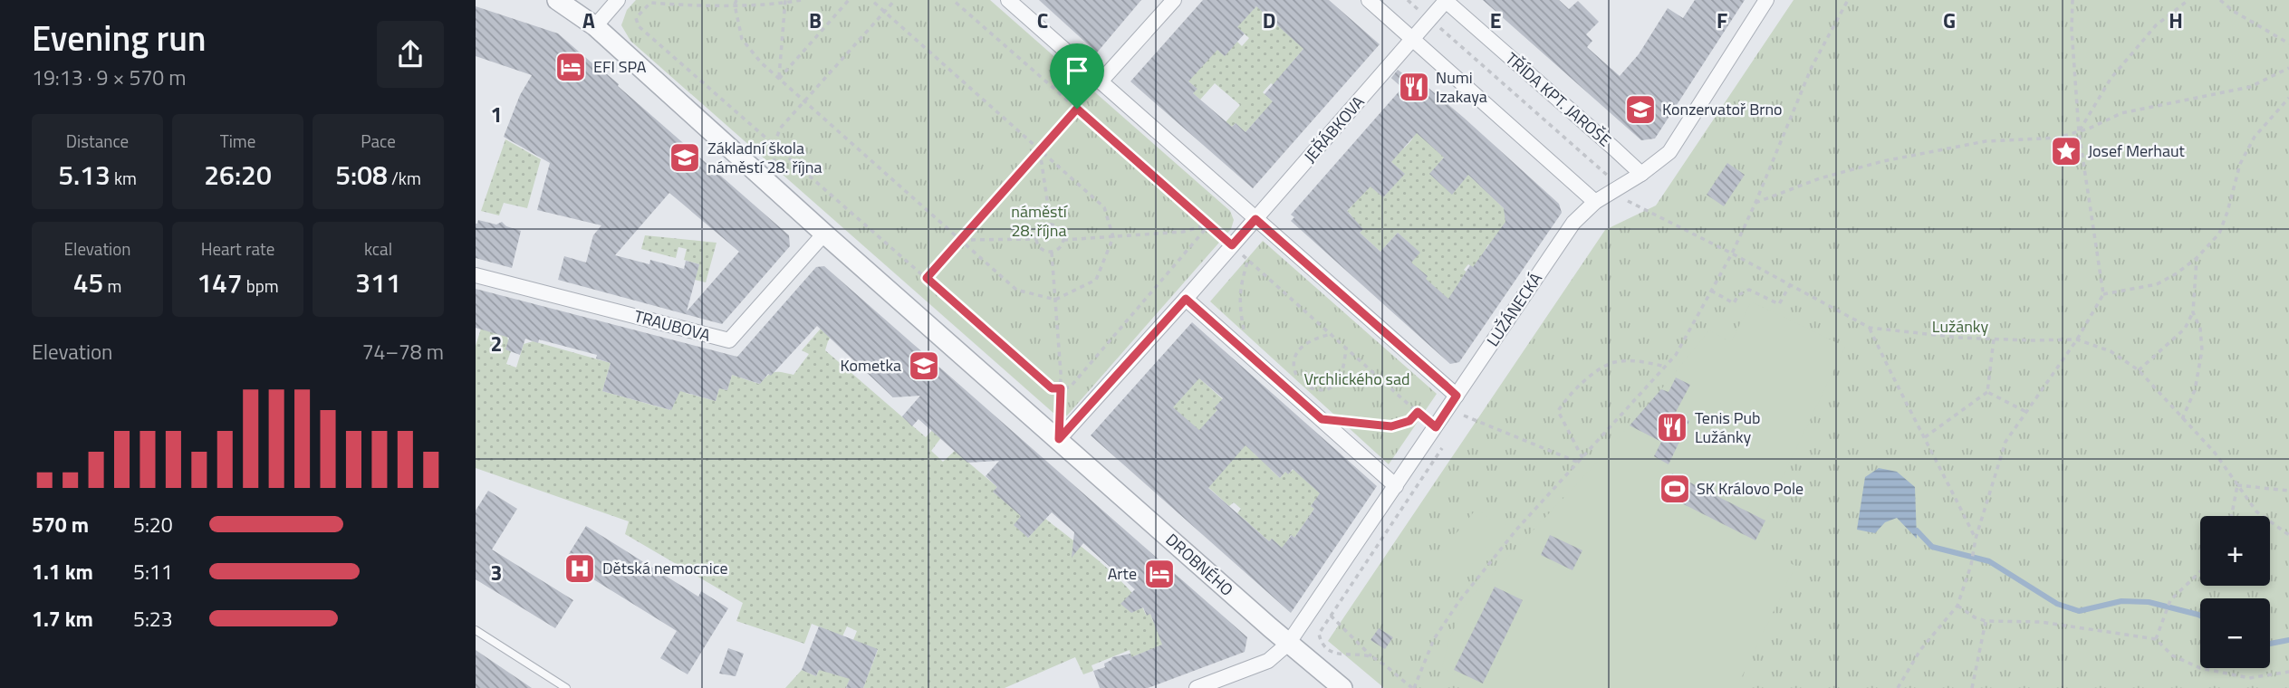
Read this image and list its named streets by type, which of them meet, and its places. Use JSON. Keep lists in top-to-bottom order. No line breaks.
{"streets":{"street":["TŘÍDA KPT. JAROŠE","JEŘÁBKOVA","LUŽÁNECKÁ","TRAUBOVA","DROBNÉHO"]},"crossings":[["TŘÍDA KPT. JAROŠE","JEŘÁBKOVA"],["TŘÍDA KPT. JAROŠE","LUŽÁNECKÁ"],["LUŽÁNECKÁ","DROBNÉHO"]],"parks":["náměstí 28. října","Lužánky","Vrchlického sad"],"places":{"hotel":["EFI SPA","Arte"],"restaurant":["Numi Izakaya","Tenis Pub Lužánky"],"school or university":["Konzervatoř Brno","Základní škola náměstí 28. října","Kometka"],"place":["Josef Merhaut"],"sports":["SK Královo Pole"],"hospital":["Dětská nemocnice"]},"page":{"heading":["Evening run","19:13 · 9 × 570 m"],"stats":[["Distance","5.13 km"],["Time","26:20"],["Pace","5:08 /km"],["Elevation","45 m"],["Heart rate","147 bpm"],["kcal","311"]],"chart":["Elevation","74–78 m"],"list":[{"name":"570 m","note":"5:20"},{"name":"1.1 km","note":"5:11"},{"name":"1.7 km","note":"5:23"}],"map_buttons":["+","−"]},"grid":{"columns":["A","B","C","D","E","F","G","H"],"rows":["1","2","3"]}}
